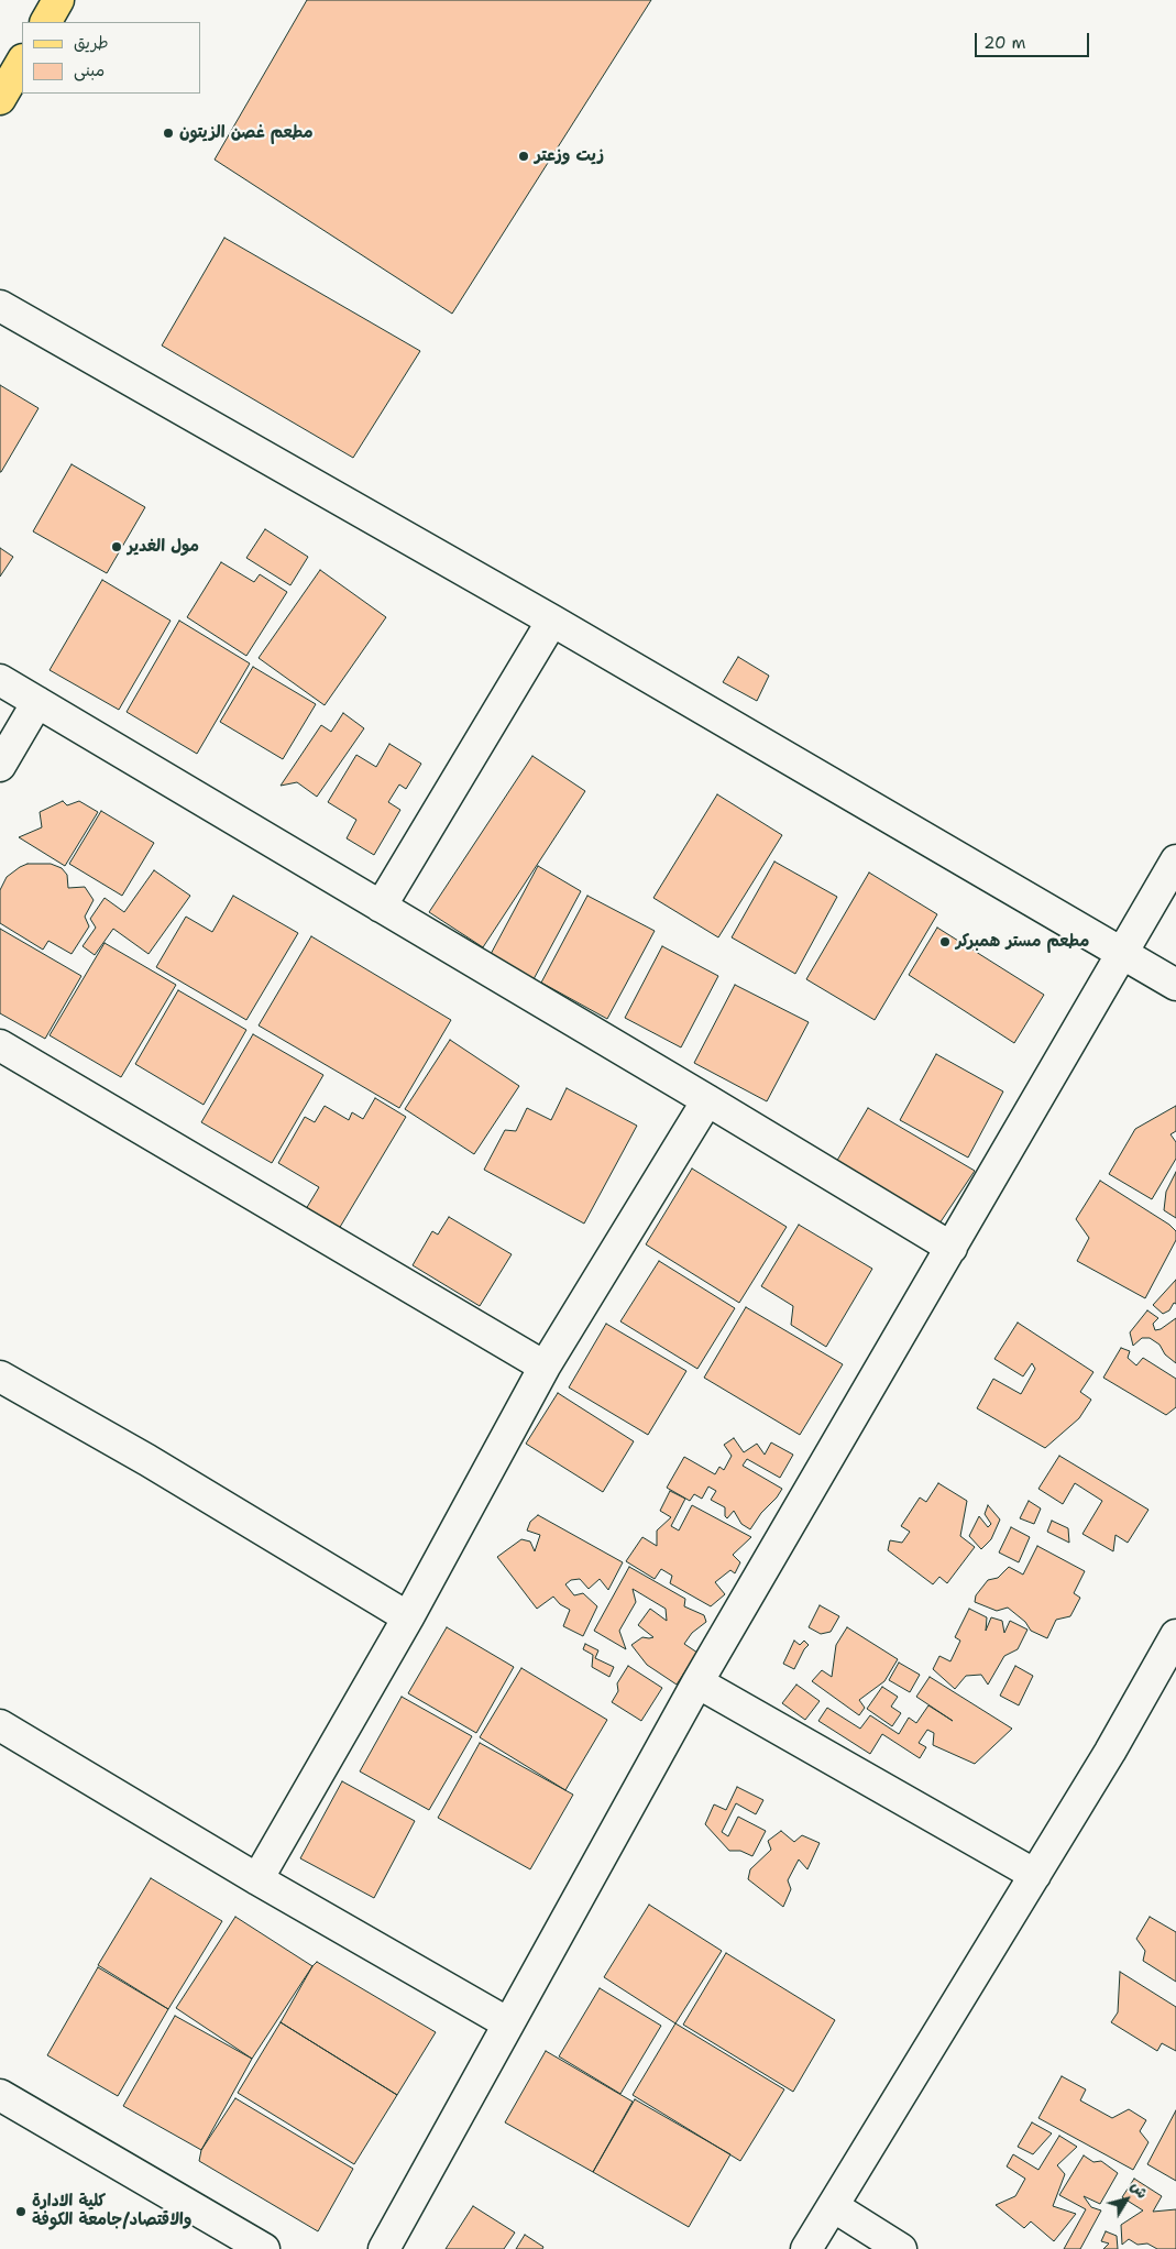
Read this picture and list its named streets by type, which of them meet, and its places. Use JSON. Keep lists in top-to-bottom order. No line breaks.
{"places":["مطعم غصن الزيتون","زيت وزعتر","مول الغدير","مطعم مستر همبركر","كلية الادارة والاقتصاد/جامعة الكوفة"],"legend":["طريق","مبنى"],"scale_bar":"20 m","north":"top right"}
